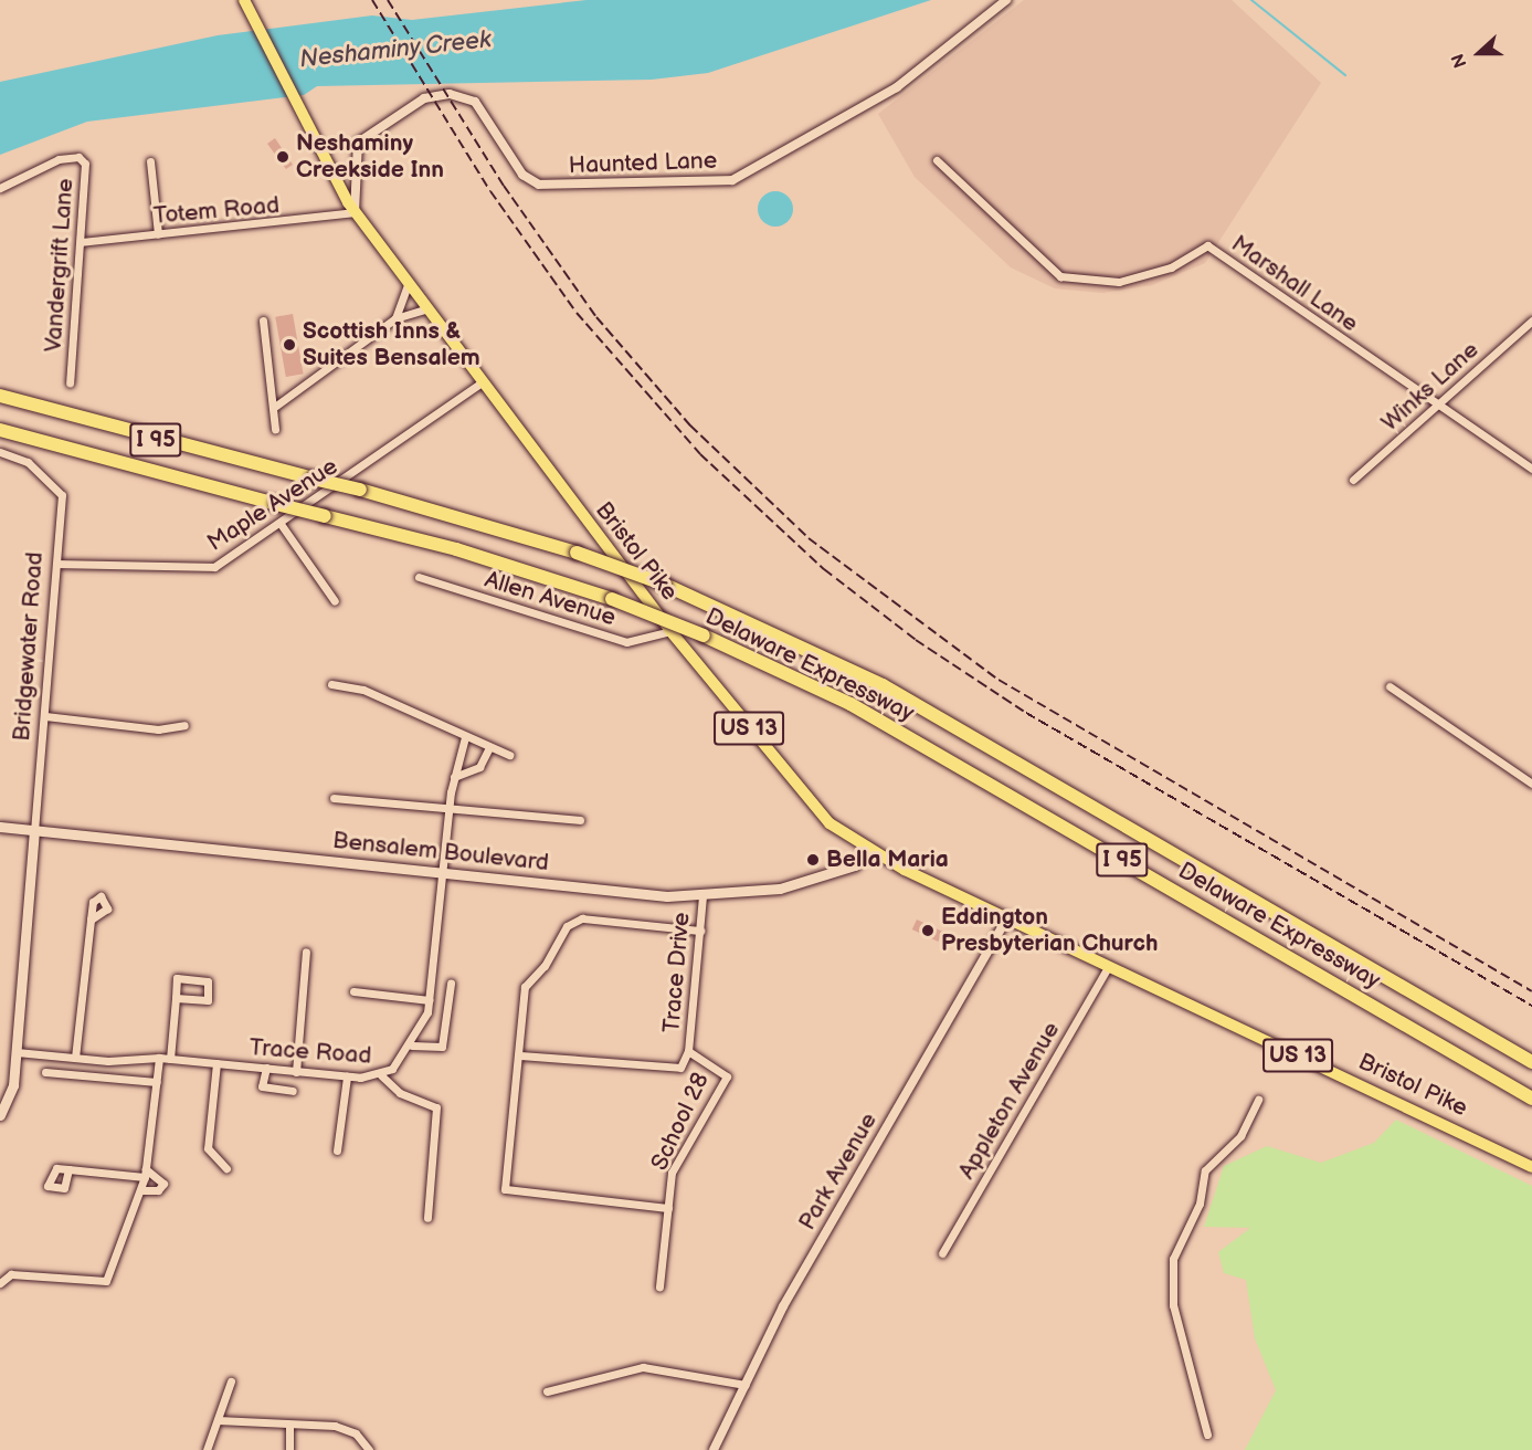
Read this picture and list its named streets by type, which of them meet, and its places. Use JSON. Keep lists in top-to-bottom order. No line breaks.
{"streets":{"highway":["I 95","Delaware Expressway"],"main road":["Bristol Pike","Bridgewater Road","US 13","Bensalem Boulevard"],"street":["Haunted Lane","Totem Road","Vandergrift Lane","Marshall Lane","Winks Lane","Maple Avenue","Allen Avenue","Trace Drive","Trace Road","Appleton Avenue","School 28","Park Avenue"]},"crossings":[["Haunted Lane","Totem Road"],["Haunted Lane","Bristol Pike"],["Totem Road","Vandergrift Lane"],["Totem Road","Bristol Pike"],["Marshall Lane","Winks Lane"],["Maple Avenue","Bristol Pike"],["Maple Avenue","Bridgewater Road"],["Bristol Pike","Allen Avenue"],["Bristol Pike","Bensalem Boulevard"],["Bristol Pike","Appleton Avenue"],["Bristol Pike","Park Avenue"],["Bridgewater Road","Bensalem Boulevard"],["Bridgewater Road","Trace Road"],["Bensalem Boulevard","Trace Drive"],["Bensalem Boulevard","Trace Road"],["Trace Drive","School 28"]],"water":["Neshaminy Creek"],"places":["Neshaminy Creekside Inn","Scottish Inns & Suites Bensalem","Bella Maria","Eddington Presbyterian Church"],"north":"left"}
